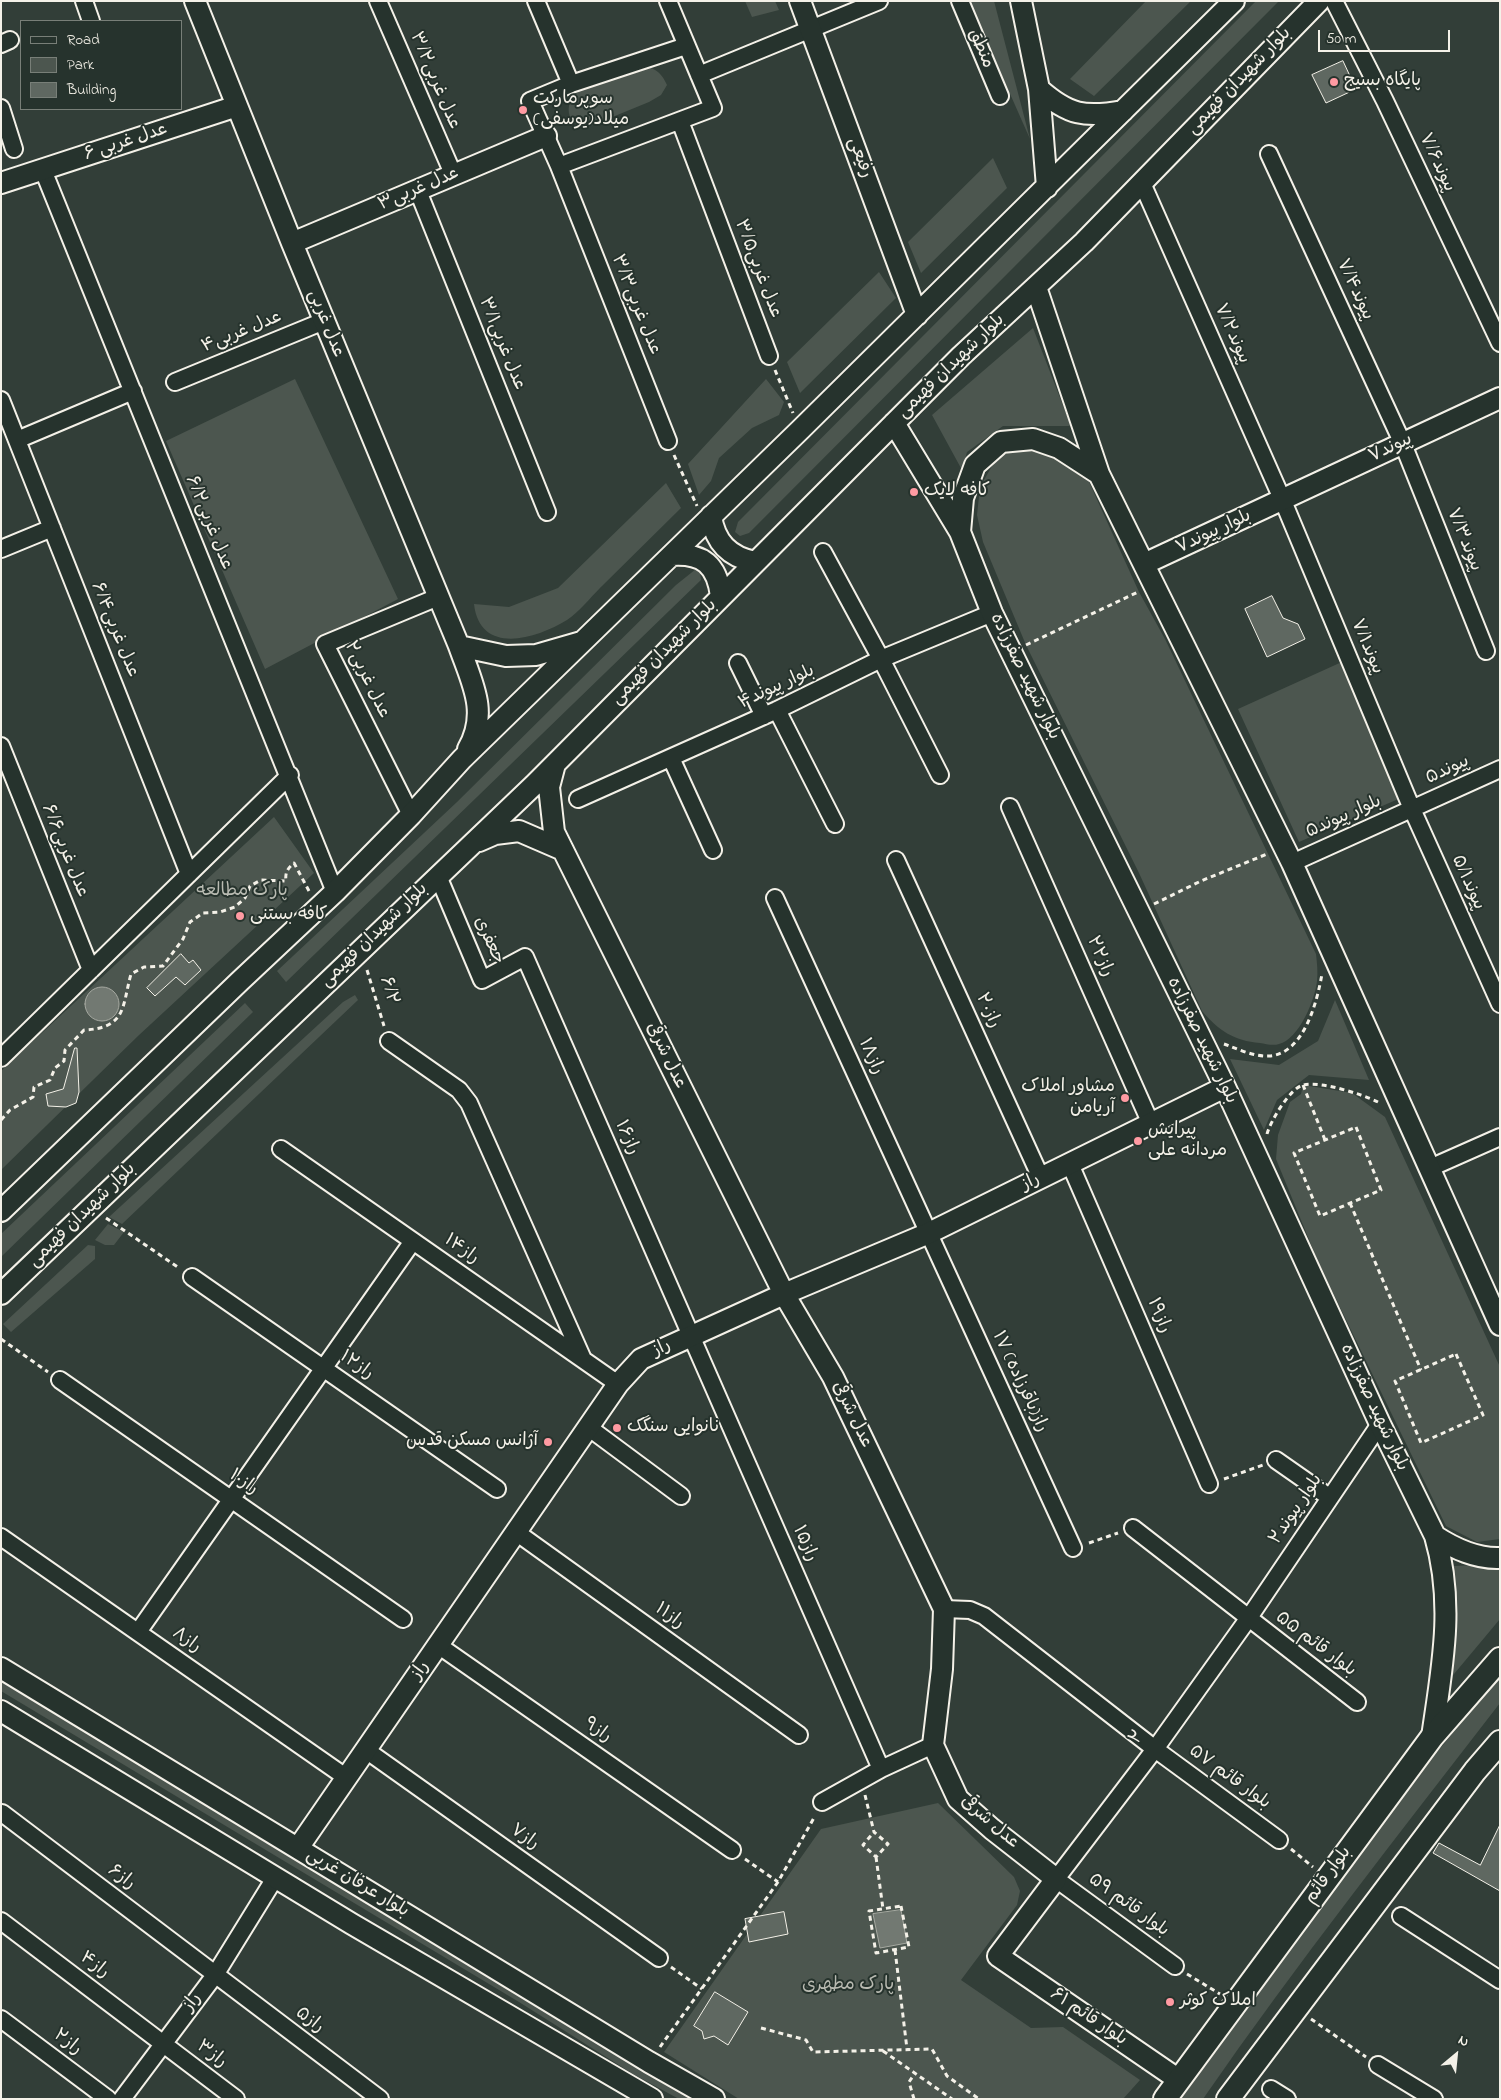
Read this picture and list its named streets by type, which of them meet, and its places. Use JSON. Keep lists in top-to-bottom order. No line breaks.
{"streets":{"main road":["بلوار قائم"],"street":["منطق","عدل غربی۳/۲","بلوار شهیدان فهیمی","عدل غربی ۶","رفیعی","پیوند۷/۶","عدل غربی۳","عدل غربی۳/۵","پیوند۷/۴","عدل غربی۳/۳","عدل غربی","عدل غربی۴","پیوند۷/۲","عدل غربی۳/۱","پیوند۷","۶/۲عدل غربی","بلوار پیوند۷","پیوند۷/۳","۶/۴عدل غربی","پیوند۷/۱","بلوار شهید صفرزاده","عدل غربی۲","بلوار پیوند۴","پیوند۵","بلوار پیوند۵","۶/۶عدل غربی","پیوند۵/۱","جعفری","راز۲۲","راز۲۰","عدل شرقی","راز۱۸","راز۱۶","راز","راز۱۴","راز۱۹","راز۱۲","۱۷ راز(باقرزاده)","راز۱۰","بلوار پیوند۲","راز۱۵","راز۱۱","راز۸","بلوار قائم ۵۵","راز۹","۲","بلوار قائم ۵۷","راز۷","راز۶","بلوار عرفان غربی","بلوار قائم ۵۹","راز۴","بلوار قائم ۶۱","راز۵","راز۲","راز۳"],"path":["۶/۲"]},"crossings":[["عدل غربی۳/۲","عدل غربی۳"],["بلوار شهیدان فهیمی","پیوند۷/۲"],["بلوار شهیدان فهیمی","بلوار شهید صفرزاده"],["بلوار شهیدان فهیمی","جعفری"],["بلوار شهیدان فهیمی","۶/۲"],["بلوار شهیدان فهیمی","عدل شرقی"],["عدل غربی ۶","عدل غربی"],["عدل غربی ۶","۶/۲عدل غربی"],["عدل غربی۳","عدل غربی۳/۳"],["عدل غربی۳","عدل غربی"],["عدل غربی۳","عدل غربی۳/۱"],["پیوند۷/۴","پیوند۷"],["پیوند۷/۴","پیوند۷/۳"],["عدل غربی","عدل غربی۴"],["عدل غربی","عدل غربی۲"],["پیوند۷/۲","پیوند۷"],["پیوند۷/۲","بلوار پیوند۷"],["پیوند۷/۲","پیوند۷/۱"],["پیوند۷","بلوار پیوند۷"],["پیوند۷","پیوند۷/۳"],["پیوند۷","پیوند۷/۱"],["بلوار پیوند۷","پیوند۷/۱"],["پیوند۷/۱","پیوند۵"],["پیوند۷/۱","بلوار پیوند۵"],["پیوند۷/۱","پیوند۵/۱"],["بلوار شهید صفرزاده","بلوار پیوند۴"],["بلوار شهید صفرزاده","راز"],["بلوار شهید صفرزاده","بلوار پیوند۲"],["بلوار شهید صفرزاده","بلوار قائم"],["پیوند۵","بلوار پیوند۵"],["پیوند۵","پیوند۵/۱"],["بلوار پیوند۵","پیوند۵/۱"],["جعفری","راز۱۶"],["راز۲۲","راز"],["راز۲۰","راز"],["عدل شرقی","راز"],["عدل شرقی","۲"],["عدل شرقی","بلوار قائم ۵۷"],["عدل شرقی","بلوار قائم ۵۹"],["عدل شرقی","بلوار قائم ۶۱"],["راز۱۸","راز"],["راز۱۸","۱۷ راز(باقرزاده)"],["راز۱۶","راز"],["راز۱۶","راز۱۵"],["راز","راز۱۴"],["راز","راز۱۹"],["راز","۱۷ راز(باقرزاده)"],["راز","راز۱۵"],["راز","راز۱۱"],["راز","راز۸"],["راز","راز۹"],["راز","راز۷"],["راز","راز۶"],["راز","بلوار عرفان غربی"],["راز","راز۴"],["راز","راز۵"],["راز","راز۳"],["بلوار پیوند۲","بلوار قائم ۵۵"],["بلوار پیوند۲","۲"],["بلوار قائم ۵۵","۲"],["۲","بلوار قائم ۵۷"],["۲","بلوار قائم ۵۹"],["۲","بلوار قائم ۶۱"],["بلوار قائم","بلوار قائم ۶۱"],["راز۶","راز۵"],["بلوار قائم ۵۹","بلوار قائم ۶۱"],["راز۴","راز۳"]],"parks":["پارک مطالعه","پارک مطهری"],"places":["پایگاه بسیج","سوپرمارکت میلاد(یوسفی)","کافه لایک","کافه بستنی","مشاور املاک آریامن","پیرایش مردانه علی","نانوایی سنگک","آژانس مسکن قدس","املاک کوثر"],"legend":["Road","Park","Building"],"scale_bar":"50 m","north":"top right"}
